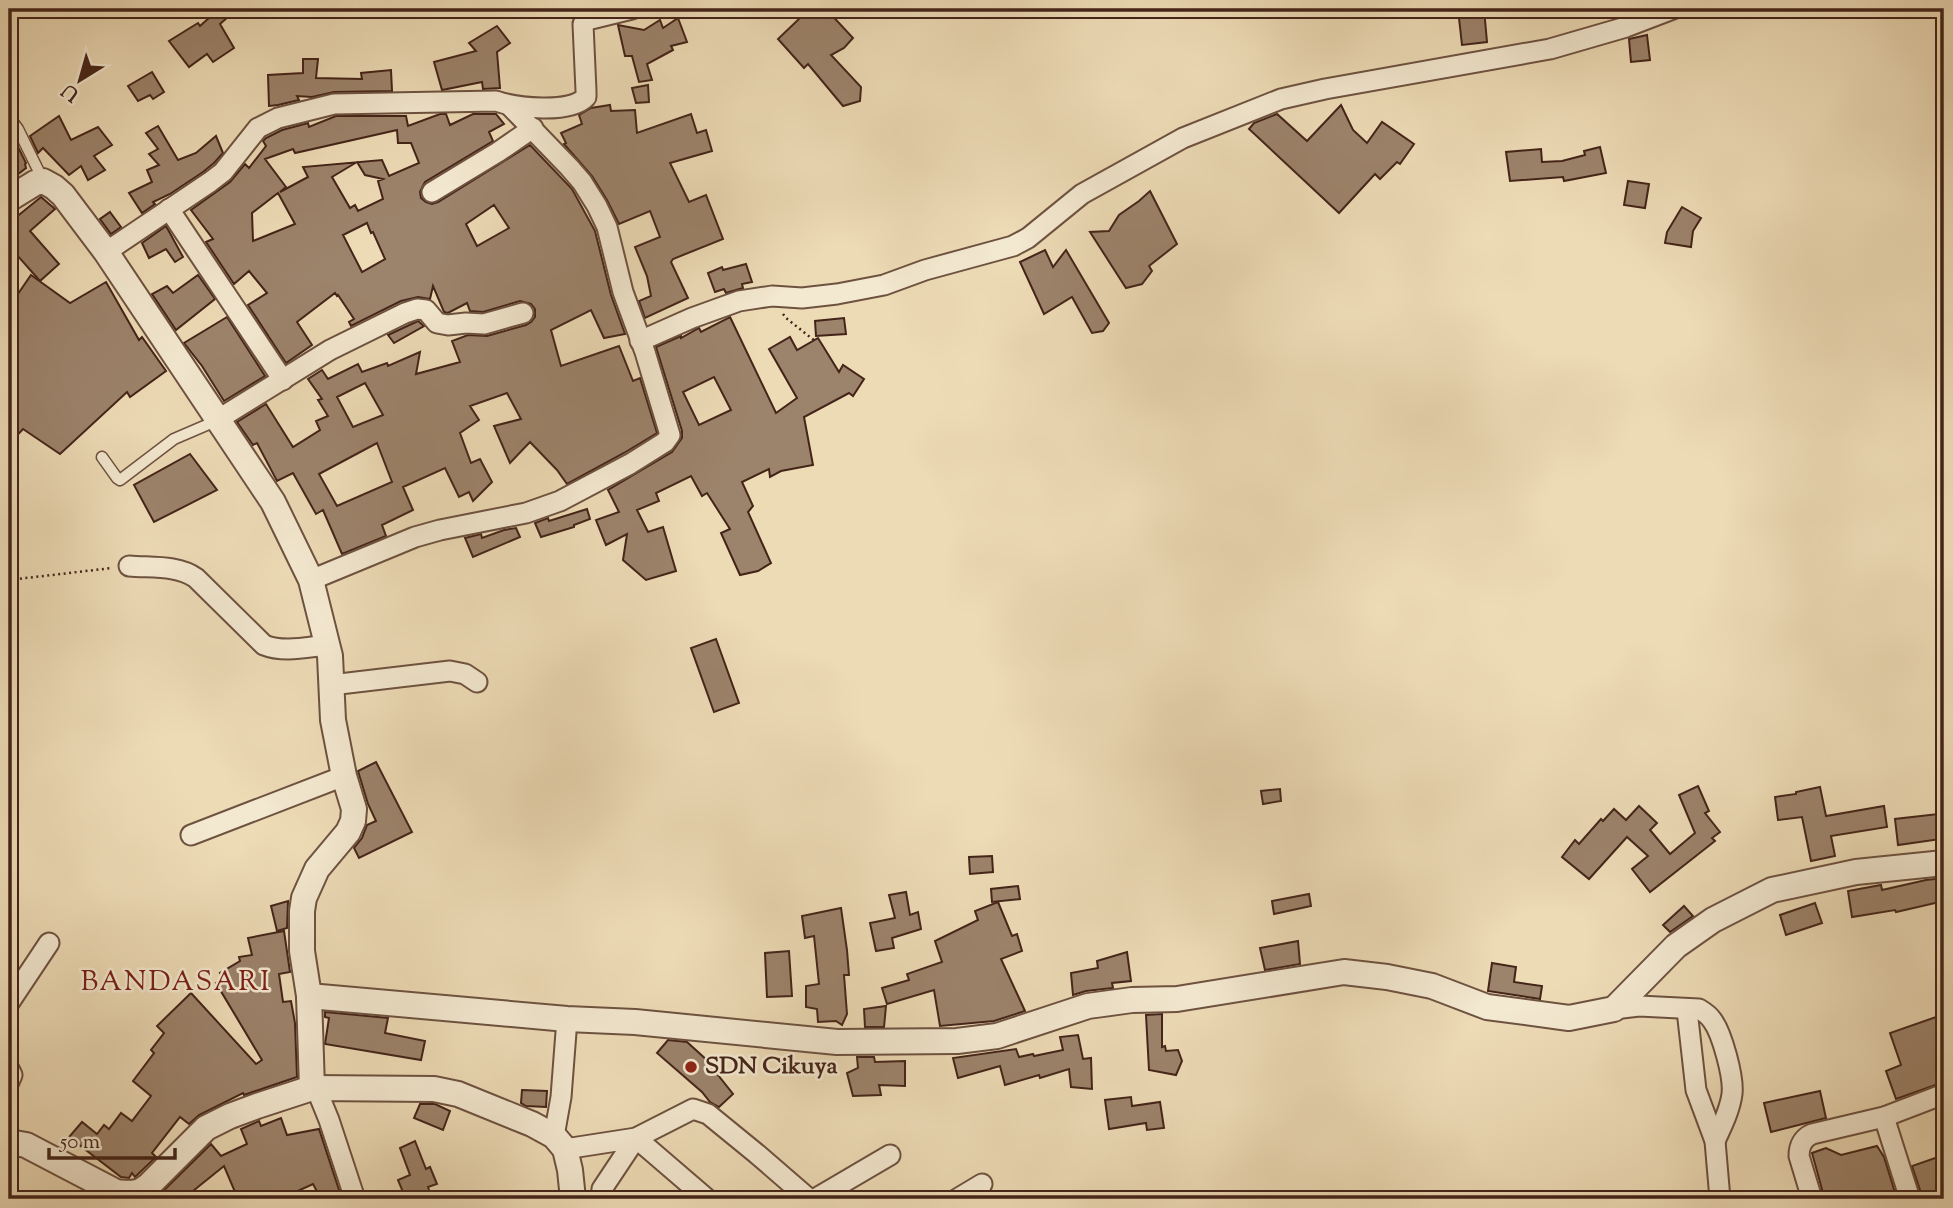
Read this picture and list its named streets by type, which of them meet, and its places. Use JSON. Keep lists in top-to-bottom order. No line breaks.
{"districts":["BANDASARI"],"places":["SDN Cikuya"],"scale_bar":"50 m","north":"bottom left"}
